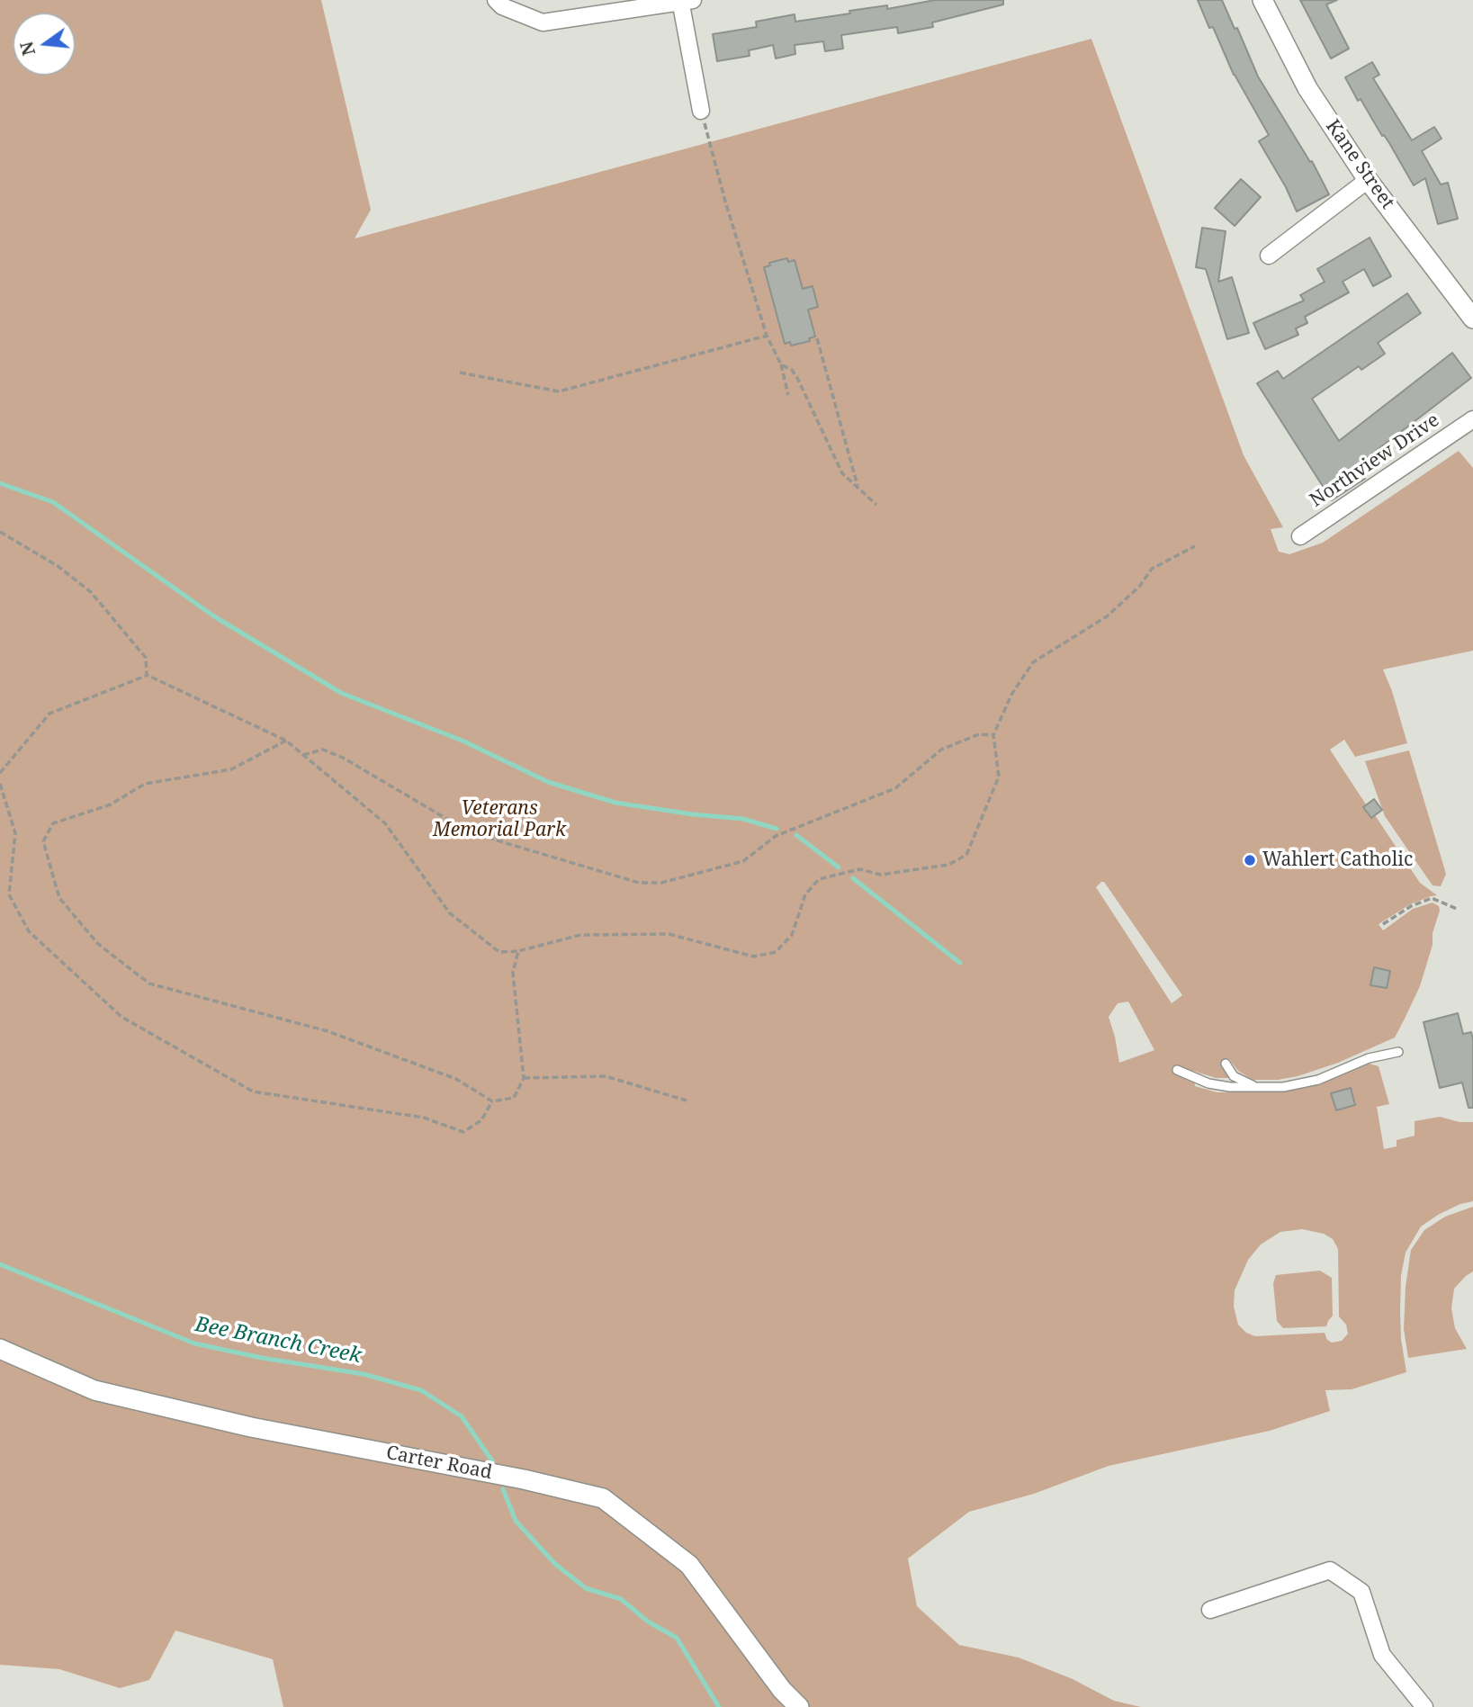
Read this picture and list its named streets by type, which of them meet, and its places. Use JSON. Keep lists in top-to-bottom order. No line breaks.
{"streets":{"street":["Kane Street","Northview Drive","Carter Road"]},"water":["Bee Branch Creek"],"parks":["Veterans Memorial Park"],"places":["Wahlert Catholic"],"north":"left"}
